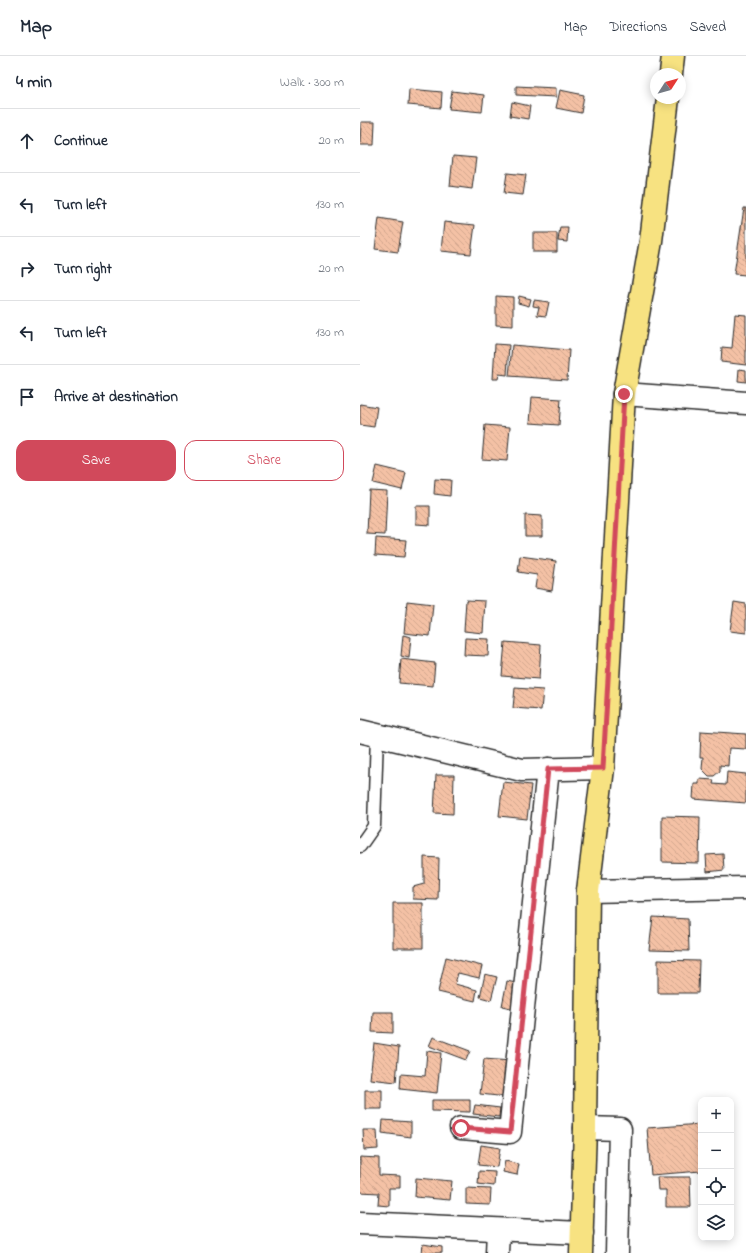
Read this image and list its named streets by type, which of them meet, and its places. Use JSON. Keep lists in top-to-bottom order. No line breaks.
{"north":"top right","page":{"header":"Map","nav":["Map","Directions","Saved"],"heading":["4 min","Walk · 300 m"],"list":[["Continue","20 m"],["Turn left","130 m"],["Turn right","20 m"],["Turn left","130 m"],"Arrive at destination"],"buttons":["Save","Share"],"map_buttons":["+","−"]}}
